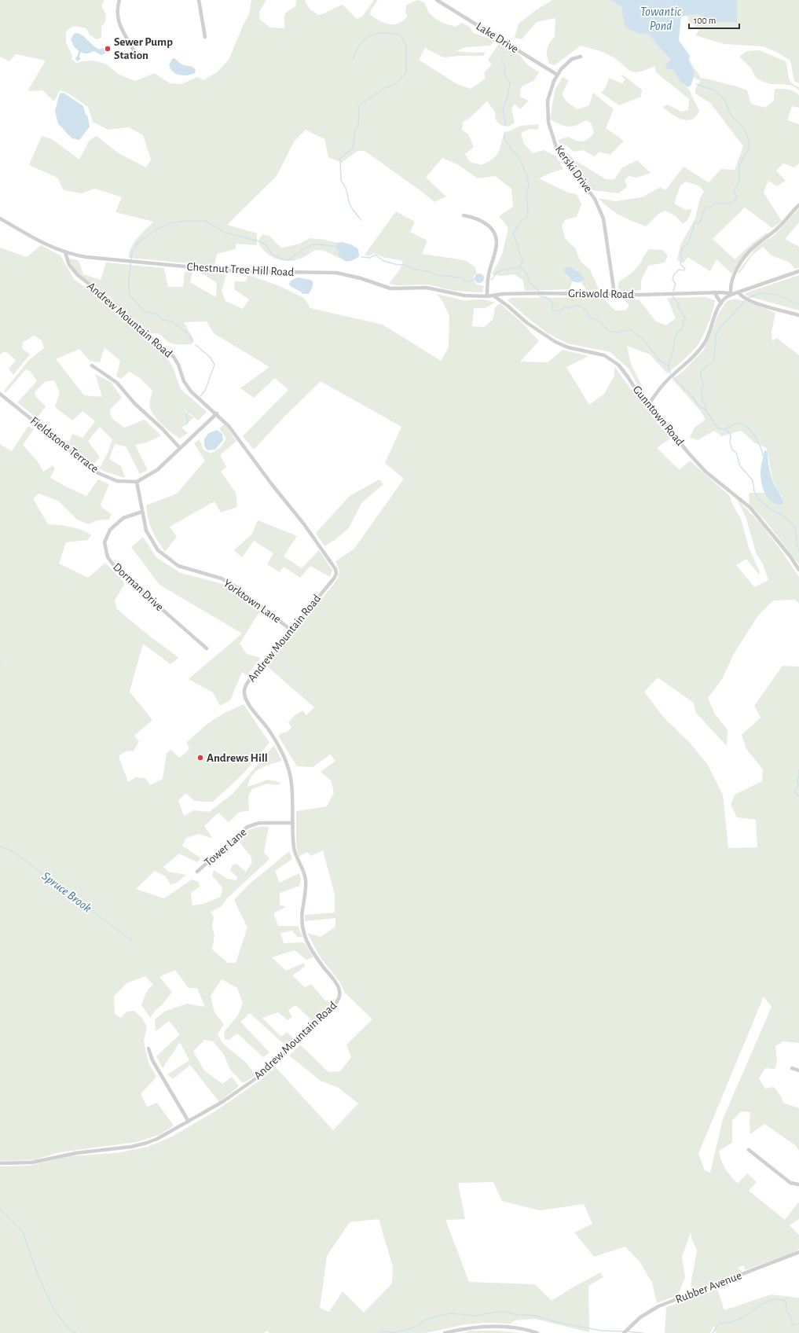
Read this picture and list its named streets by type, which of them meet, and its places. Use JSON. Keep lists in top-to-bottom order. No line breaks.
{"streets":{"street":["Lake Drive","Kerski Drive","Chestnut Tree Hill Road","Griswold Road","Andrew Mountain Road","Gunntown Road","Fieldstone Terrace","Dorman Drive","Yorktown Lane","Tower Lane","Rubber Avenue"]},"crossings":[["Lake Drive","Kerski Drive"],["Kerski Drive","Griswold Road"],["Chestnut Tree Hill Road","Griswold Road"],["Chestnut Tree Hill Road","Andrew Mountain Road"],["Griswold Road","Gunntown Road"],["Andrew Mountain Road","Yorktown Lane"],["Andrew Mountain Road","Tower Lane"],["Fieldstone Terrace","Yorktown Lane"],["Dorman Drive","Yorktown Lane"]],"water":["Towantic Pond","Spruce Brook"],"places":["Sewer Pump Station","Andrews Hill"],"scale_bar":"100 m"}
